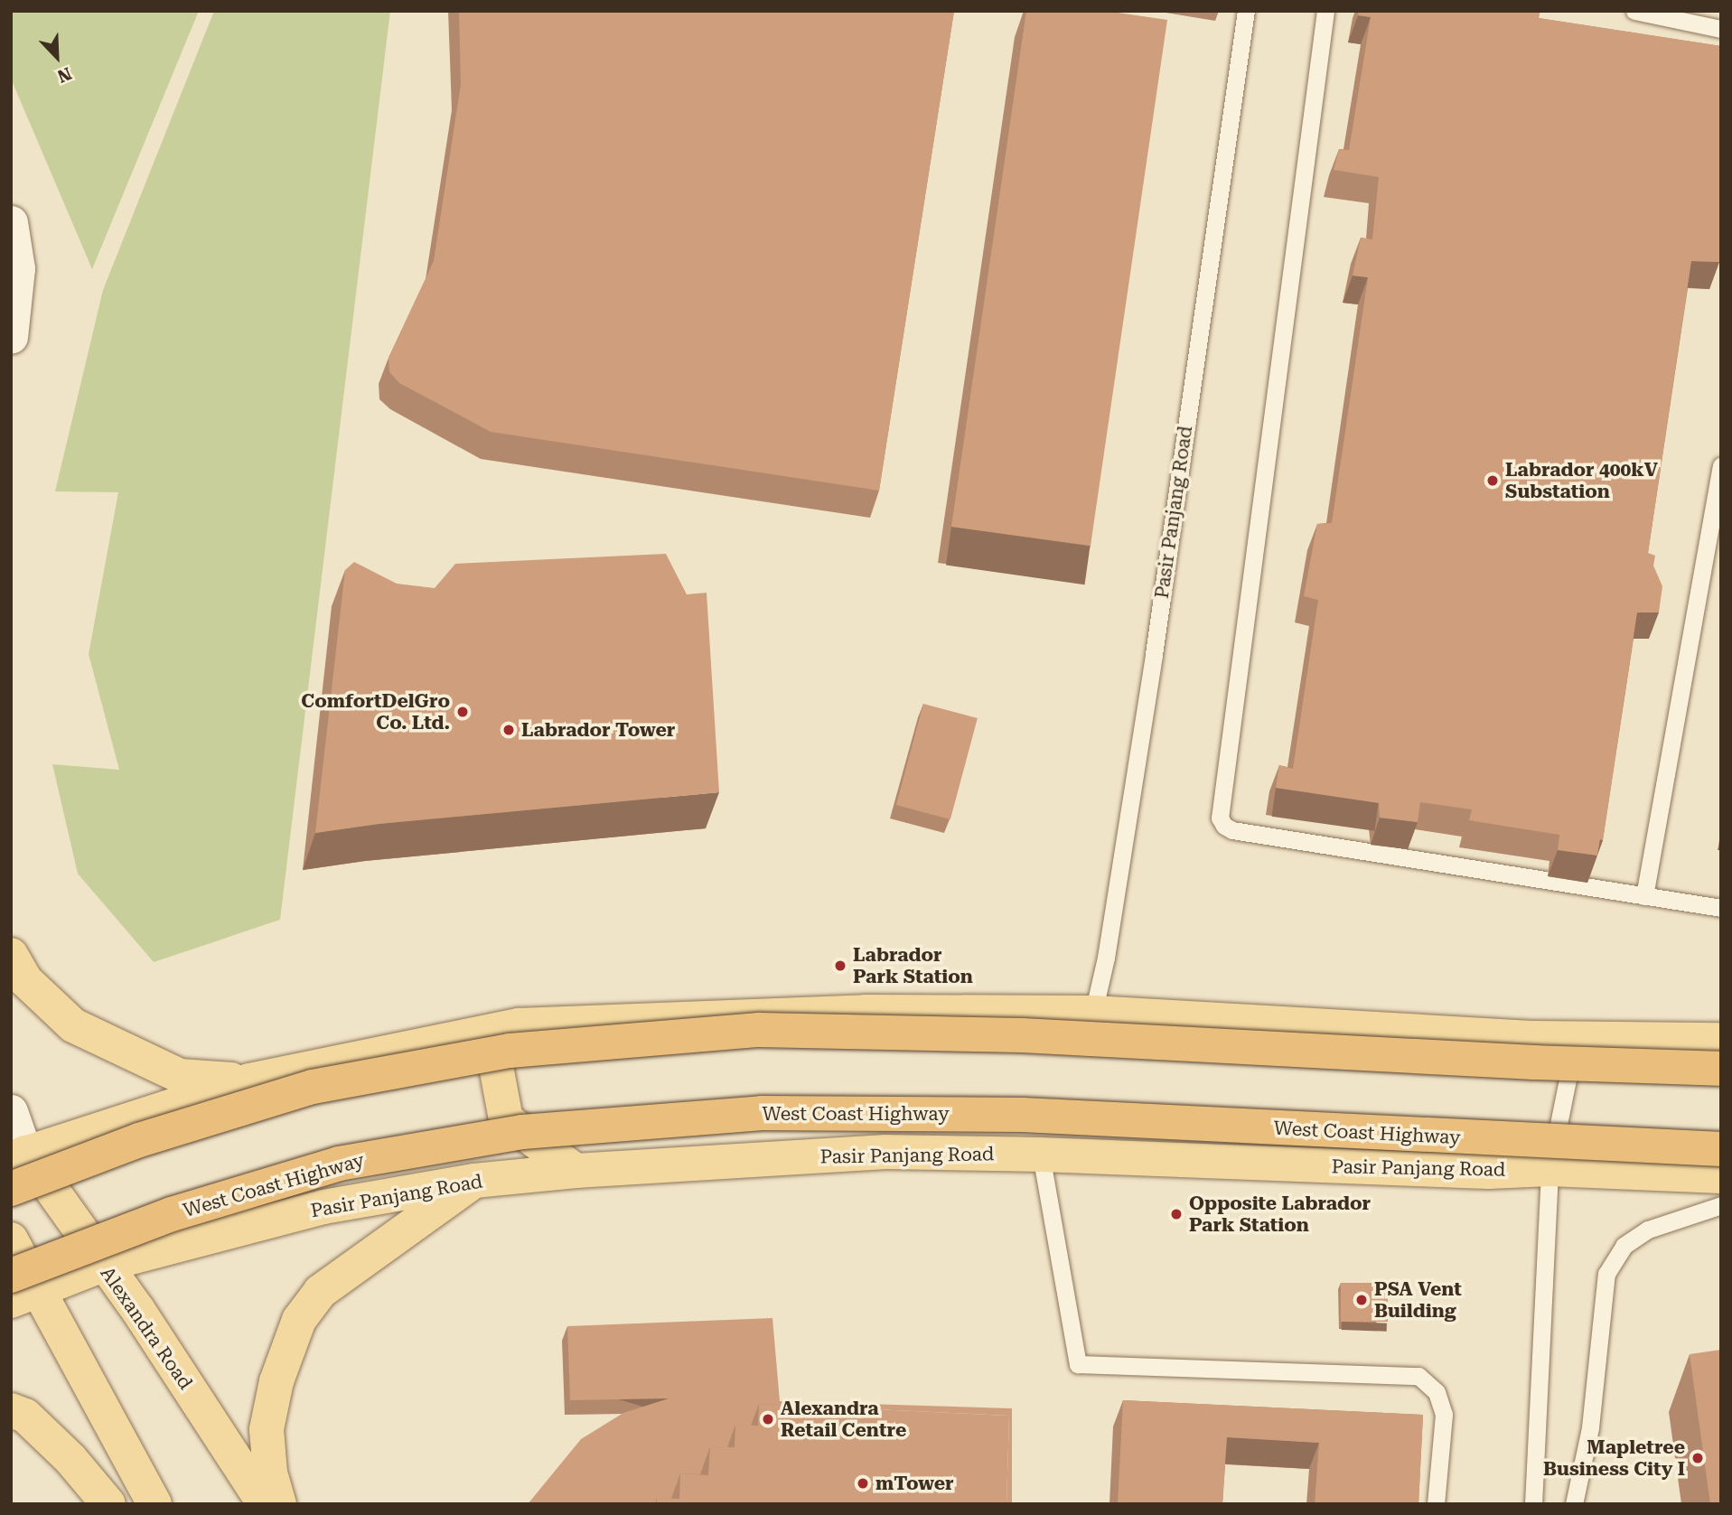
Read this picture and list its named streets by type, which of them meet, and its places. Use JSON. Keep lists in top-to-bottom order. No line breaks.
{"streets":{"highway":["West Coast Highway"],"main road":["Pasir Panjang Road","Alexandra Road"]},"crossings":[["Pasir Panjang Road","West Coast Highway"],["Pasir Panjang Road","Alexandra Road"]],"places":["Labrador 400kV Substation","ComfortDelGro Co. Ltd.","Labrador Tower","Labrador Park Station","Opposite Labrador Park Station","PSA Vent Building","Alexandra Retail Centre","Mapletree Business City I","mTower"],"north":"bottom right"}
